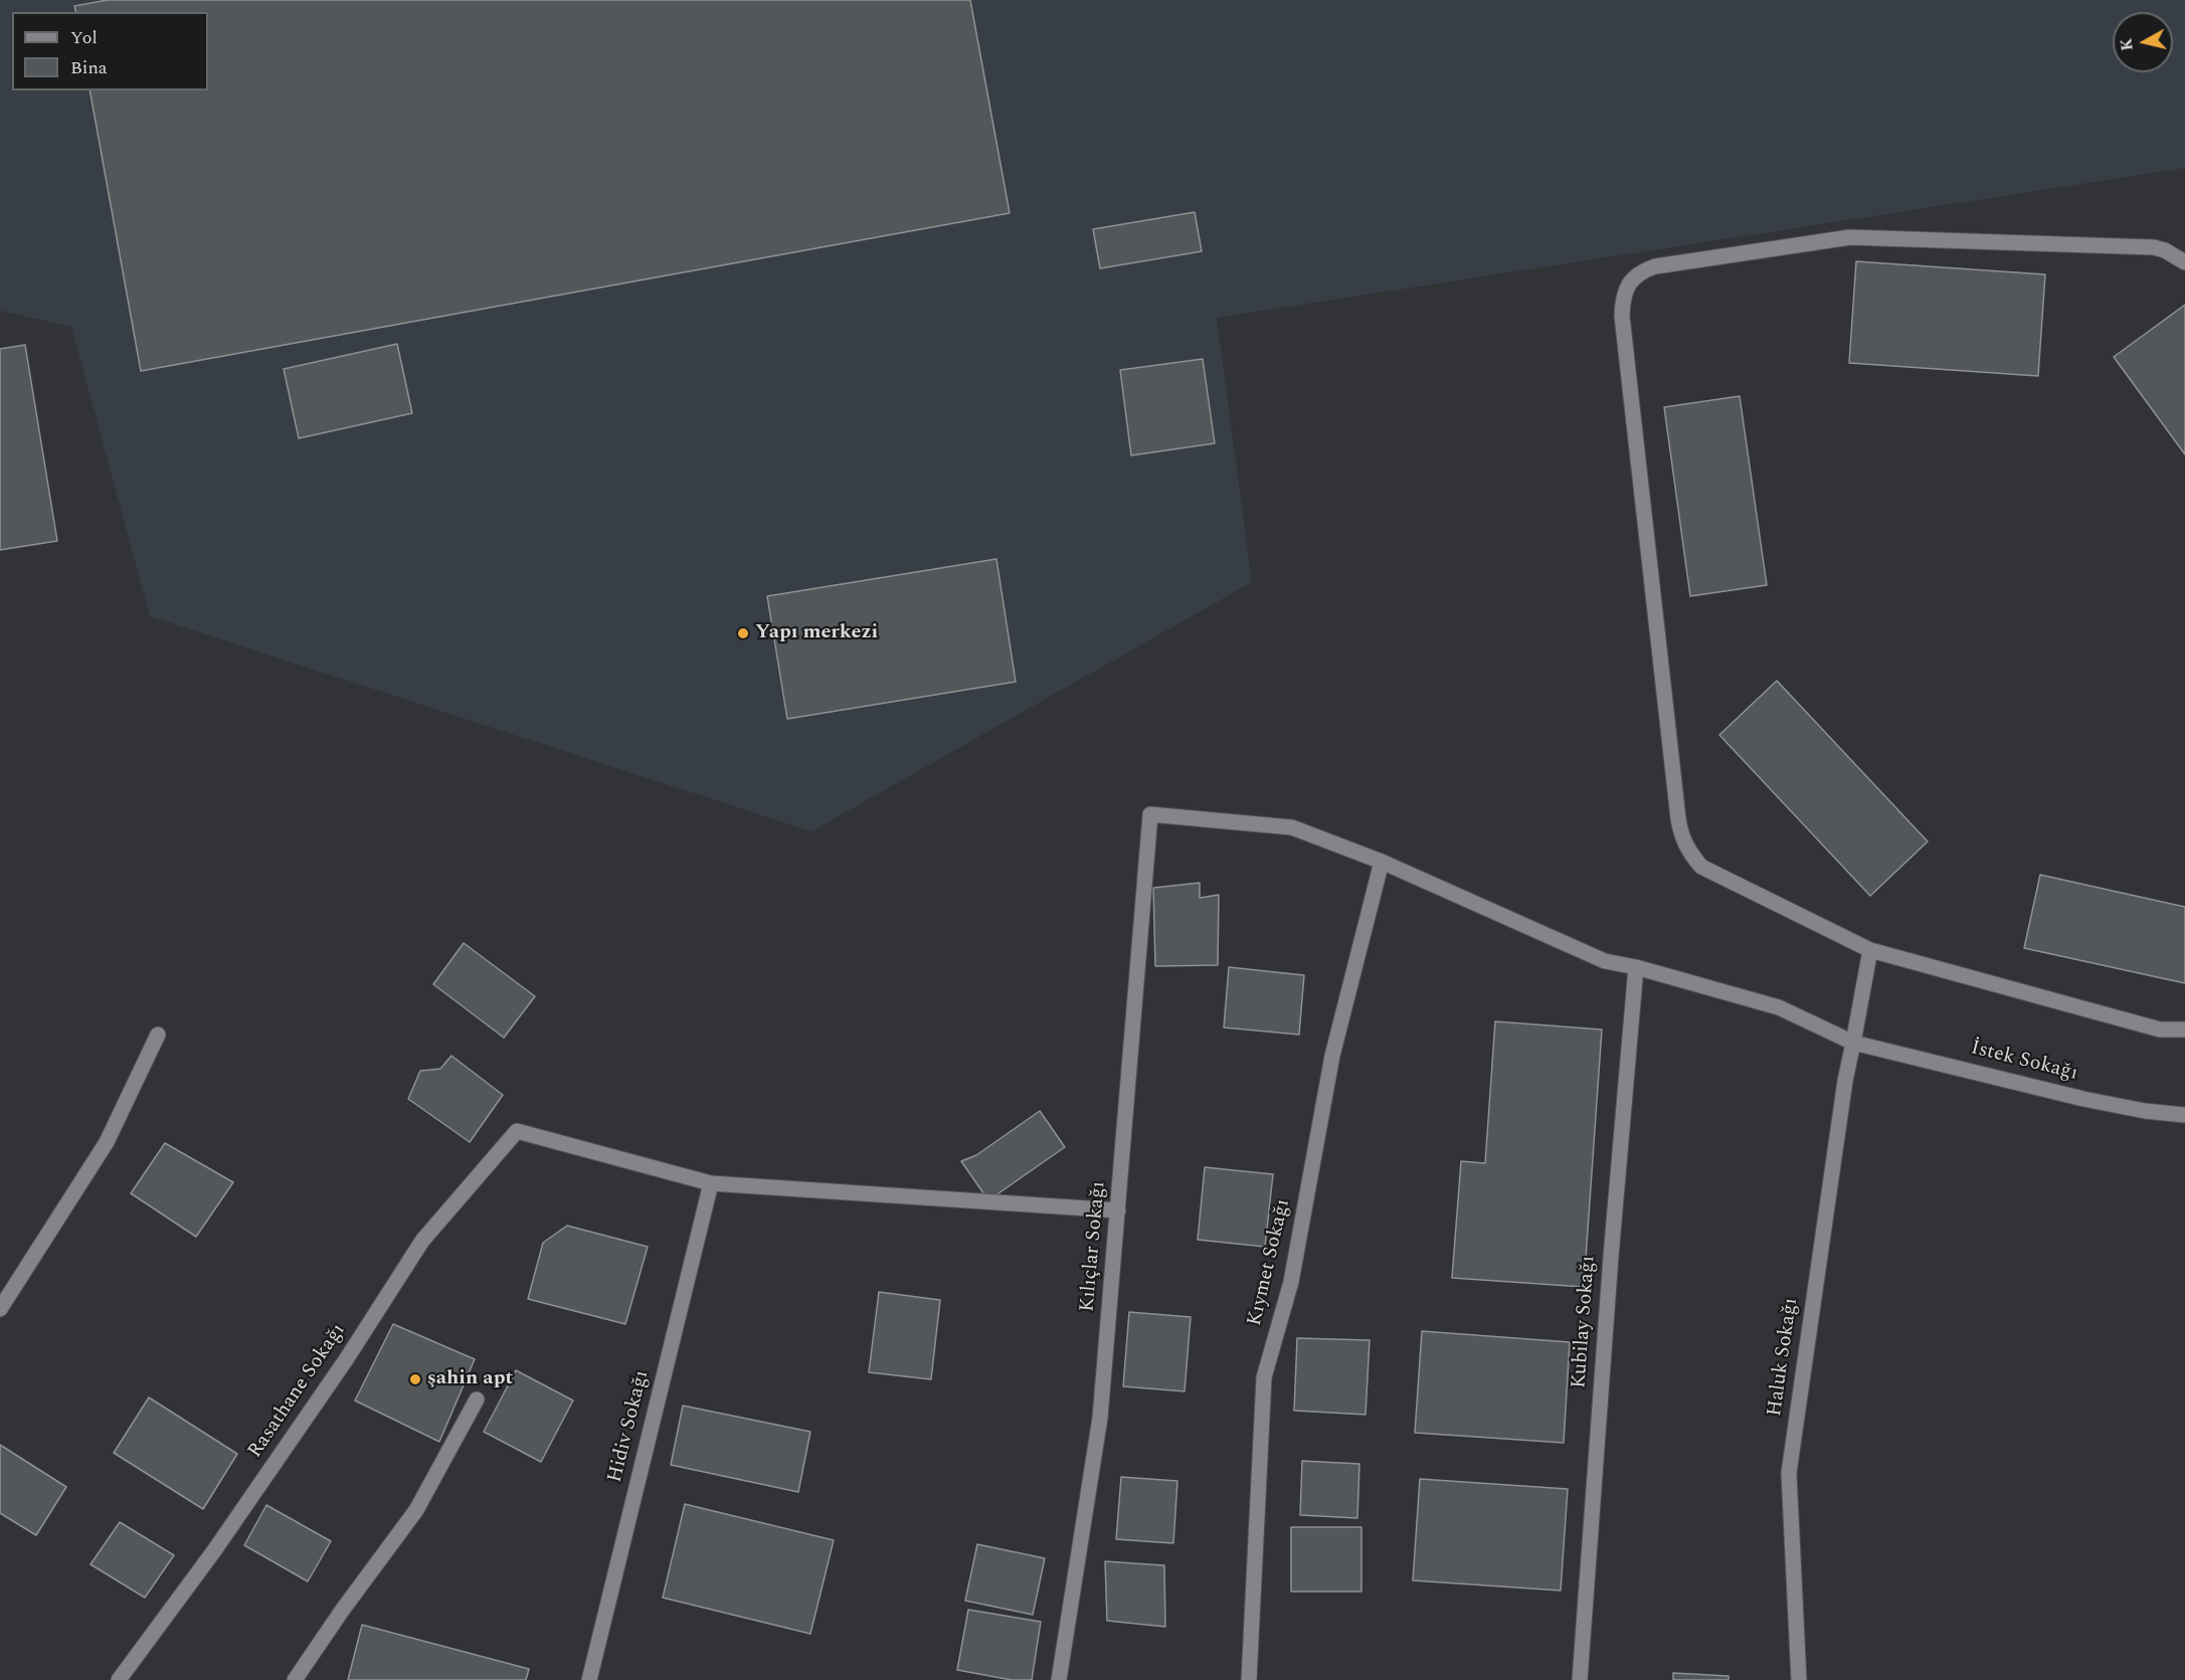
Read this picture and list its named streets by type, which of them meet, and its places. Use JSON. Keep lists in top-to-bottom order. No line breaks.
{"streets":{"street":["İstek Sokağı","Kılıçlar Sokağı","Kıymet Sokağı","Kubilay Sokağı","Haluk Sokağı","Rasathane Sokağı","Hidiv Sokağı"]},"crossings":[["İstek Sokağı","Kılıçlar Sokağı"],["İstek Sokağı","Kıymet Sokağı"],["İstek Sokağı","Kubilay Sokağı"],["İstek Sokağı","Haluk Sokağı"],["Rasathane Sokağı","Hidiv Sokağı"]],"places":["Yapı merkezi","şahin apt"],"legend":["Yol","Bina"],"north":"left"}
